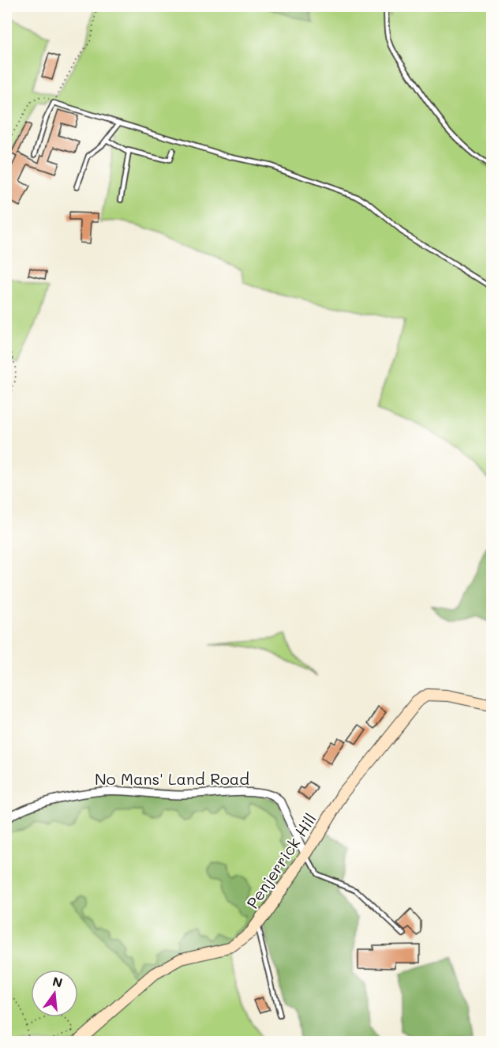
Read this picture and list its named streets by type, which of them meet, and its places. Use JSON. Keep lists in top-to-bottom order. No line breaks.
{"streets":{"street":["No Mans' Land Road","Penjerrick Hill"]},"crossings":[["No Mans' Land Road","Penjerrick Hill"]],"north":"top"}
